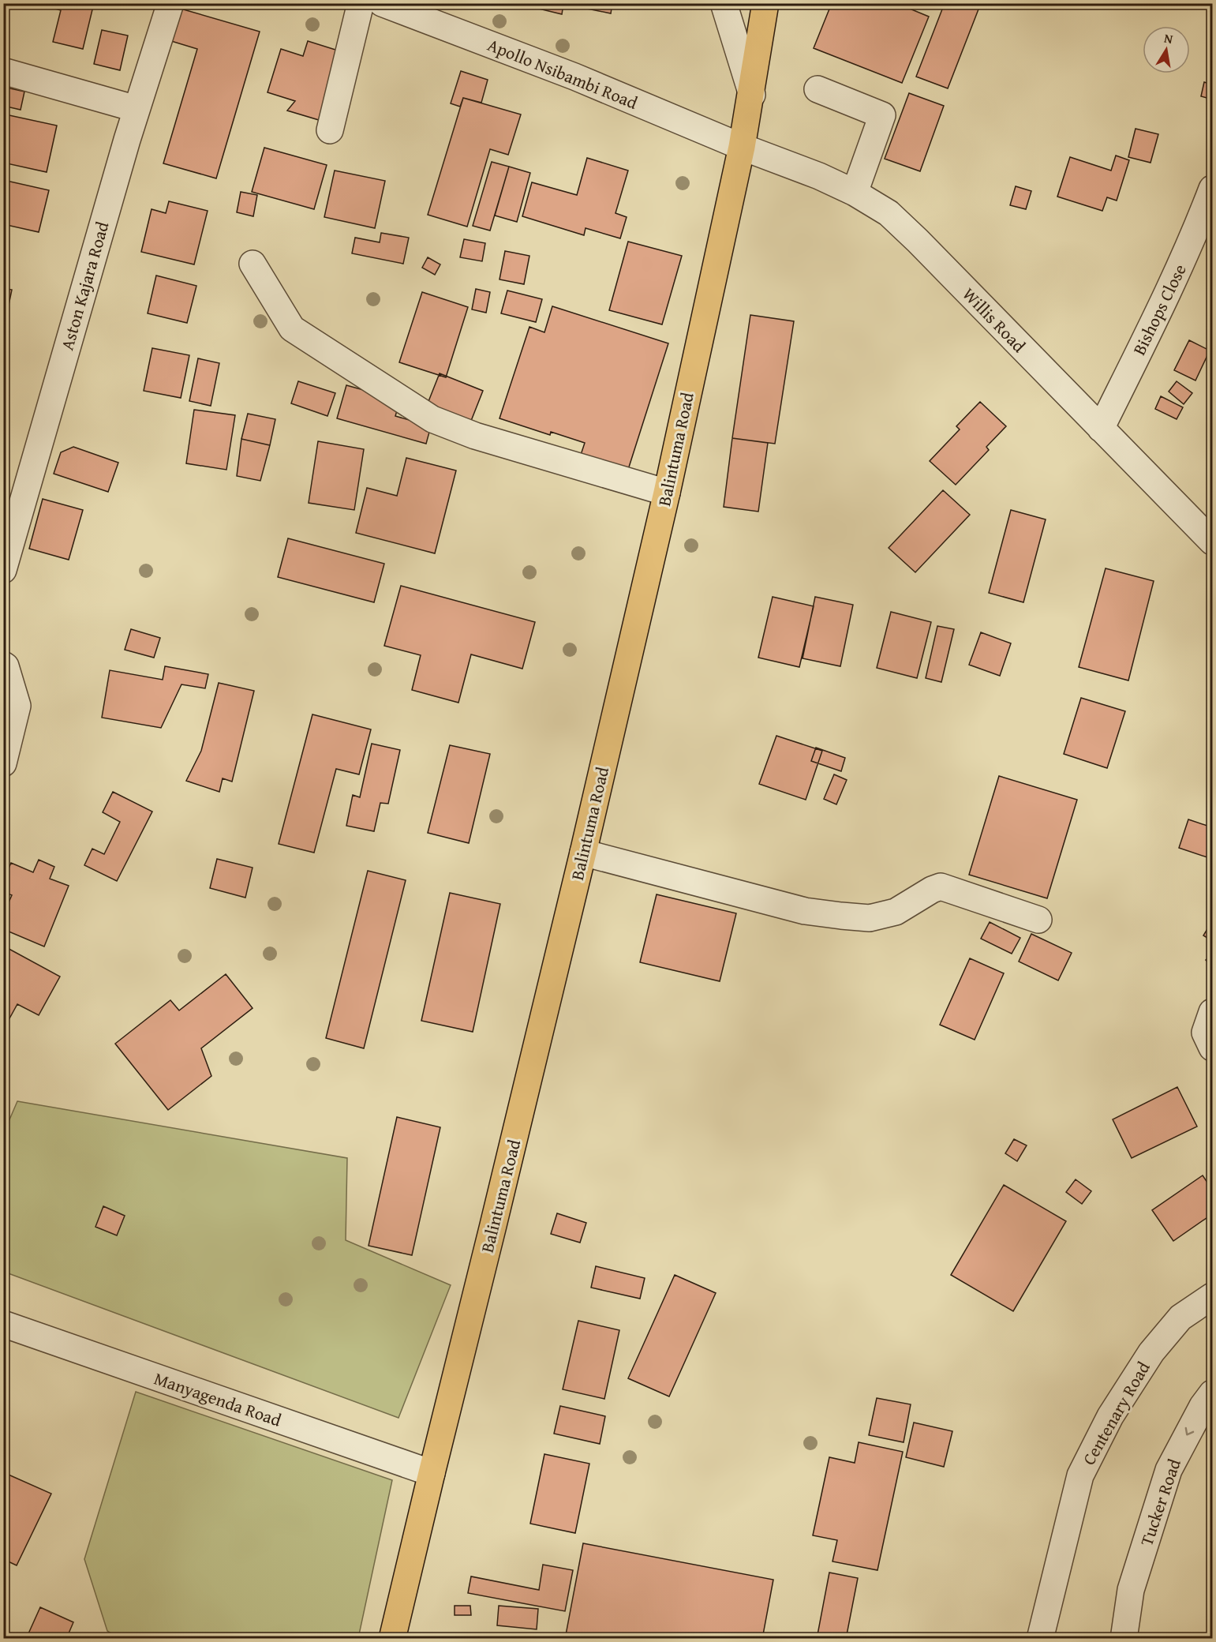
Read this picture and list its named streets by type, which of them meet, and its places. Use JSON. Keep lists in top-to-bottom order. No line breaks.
{"streets":{"main road":["Balintuma Road"],"street":["Apollo Nsibambi Road","Aston Kajara Road","Bishops Close","Willis Road","Manyagenda Road","Centenary Road","Tucker Road"]},"crossings":[["Apollo Nsibambi Road","Willis Road"],["Apollo Nsibambi Road","Balintuma Road"],["Bishops Close","Willis Road"],["Willis Road","Balintuma Road"],["Balintuma Road","Manyagenda Road"]],"one_way":["Tucker Road"],"north":"top"}
